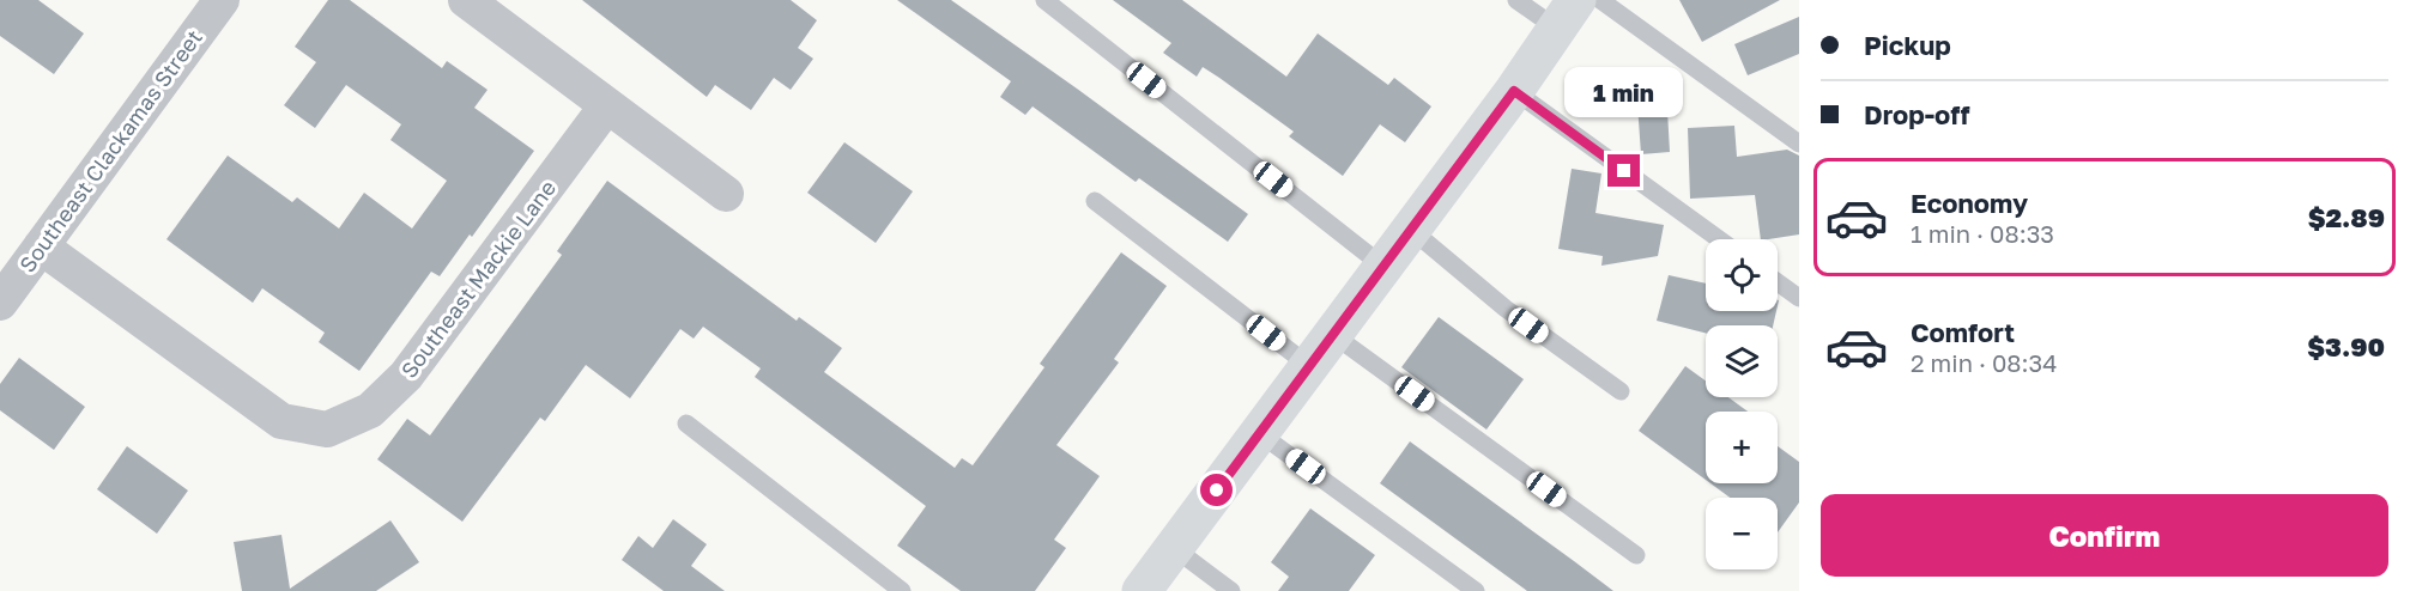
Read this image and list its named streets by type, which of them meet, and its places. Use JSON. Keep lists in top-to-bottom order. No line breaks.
{"streets":{"street":["Southeast Clackamas Street","Southeast Mackie Lane"]},"crossings":[["Southeast Clackamas Street","Southeast Mackie Lane"]],"page":{"banner":["Pickup","Drop-off"],"bubble":"1 min","list":[{"name":"Economy","note":"1 min · 08:33","value":"$2.89"},{"name":"Comfort","note":"2 min · 08:34","value":"$3.90"}],"map_buttons":["+","−"],"buttons":"Confirm"}}
